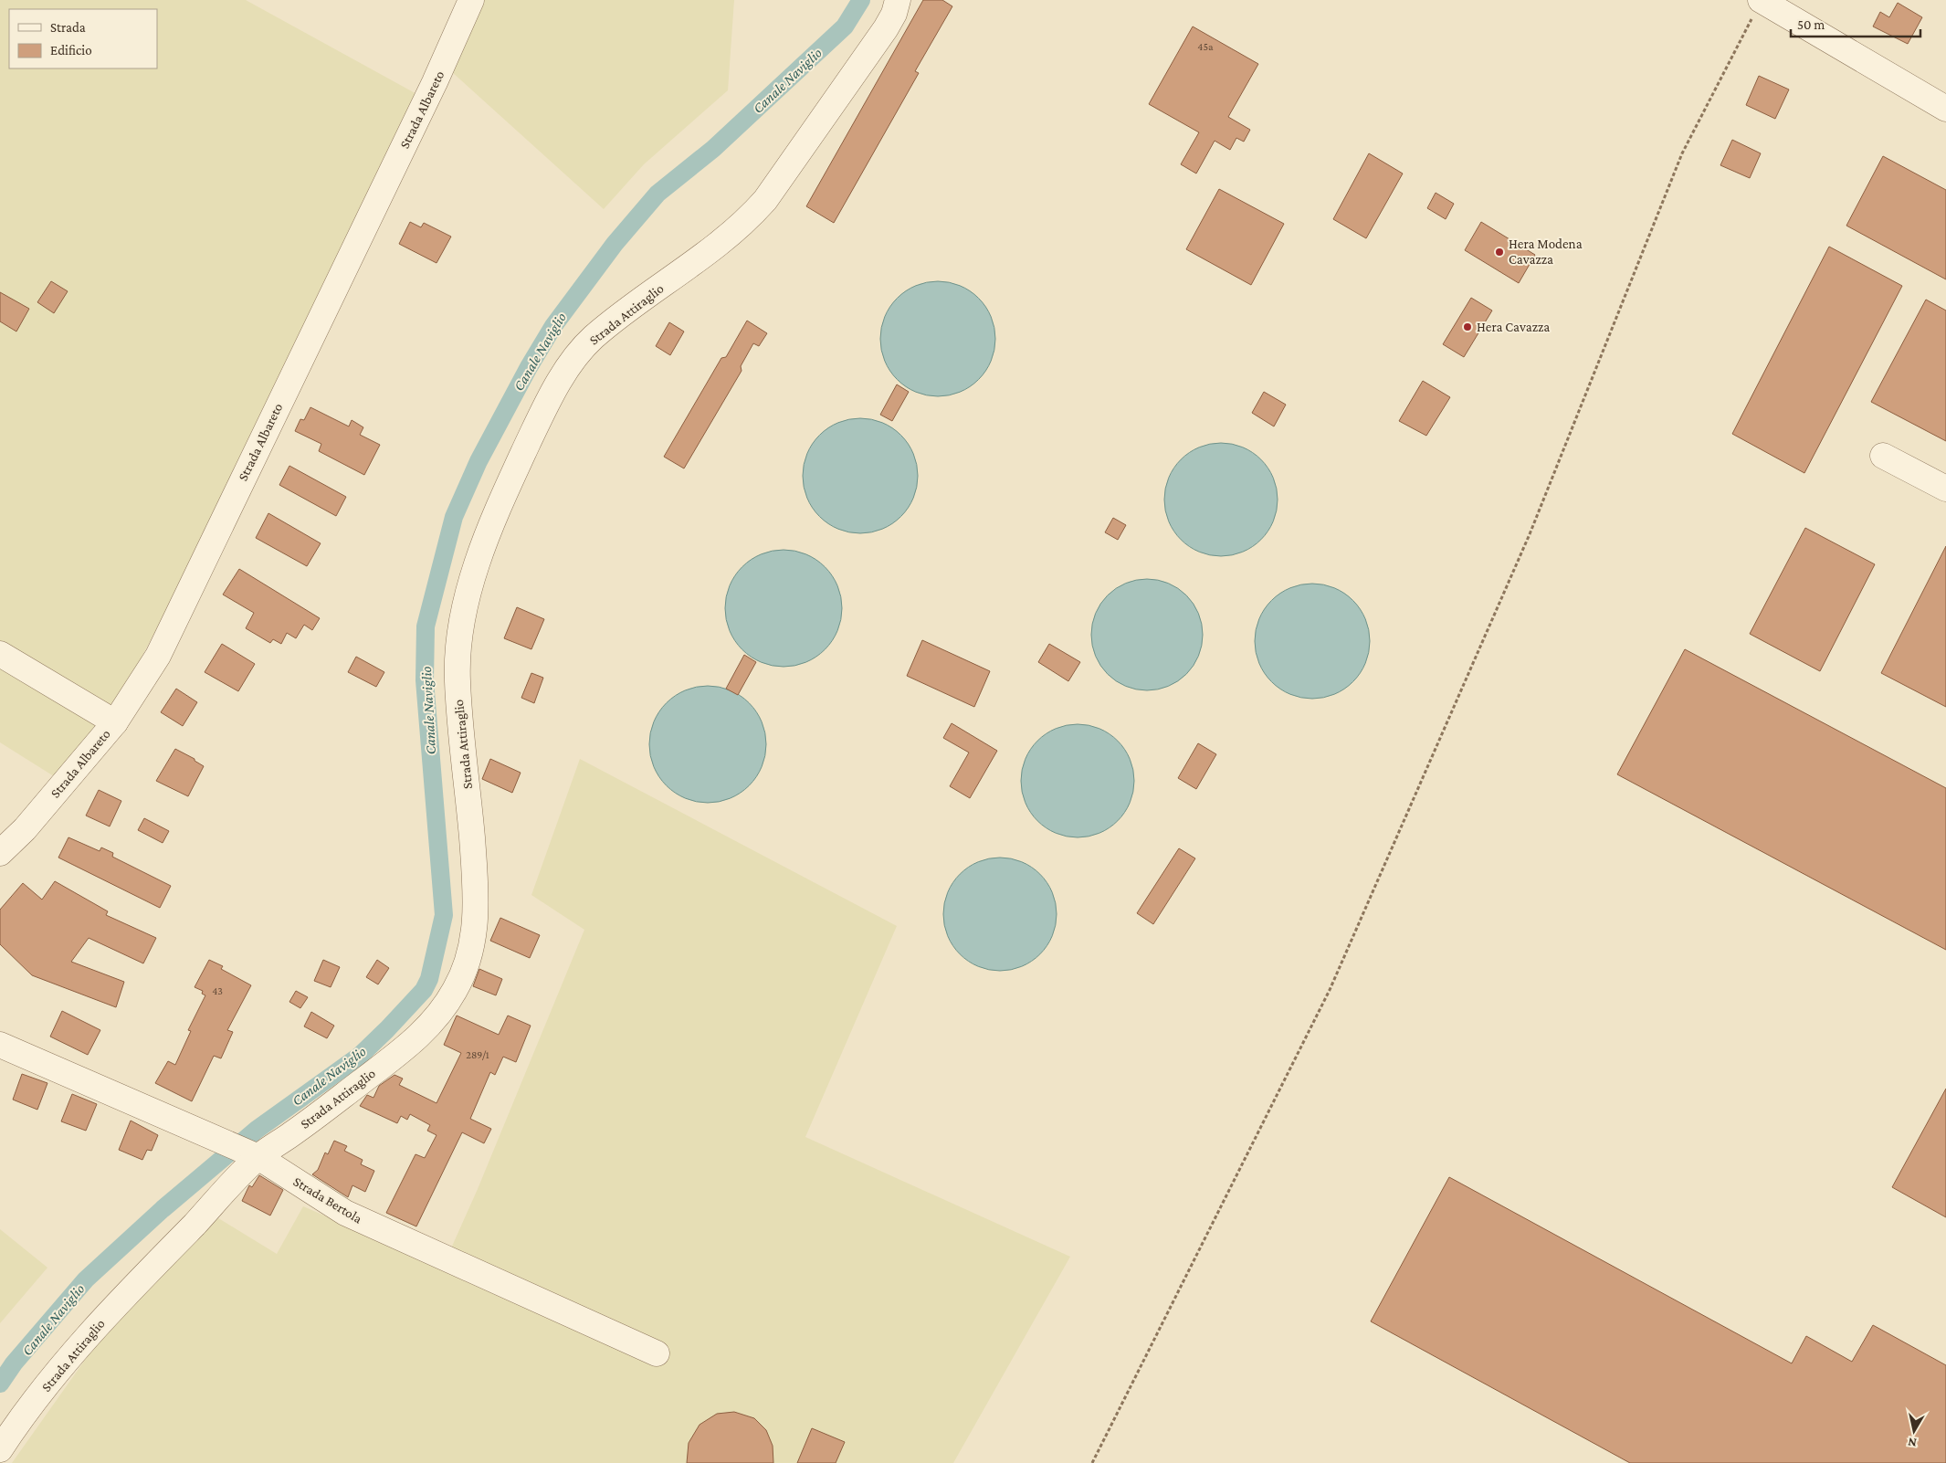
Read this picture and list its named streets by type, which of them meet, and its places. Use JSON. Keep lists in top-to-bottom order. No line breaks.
{"streets":{"street":["Strada Albareto","Strada Attiraglio","Strada Bertola"]},"crossings":[["Strada Attiraglio","Strada Bertola"]],"water":["Canale Naviglio"],"places":["Hera Modena Cavazza","Hera Cavazza"],"house_numbers":["45a","43","289/1"],"legend":["Strada","Edificio"],"scale_bar":"50 m","north":"bottom"}
